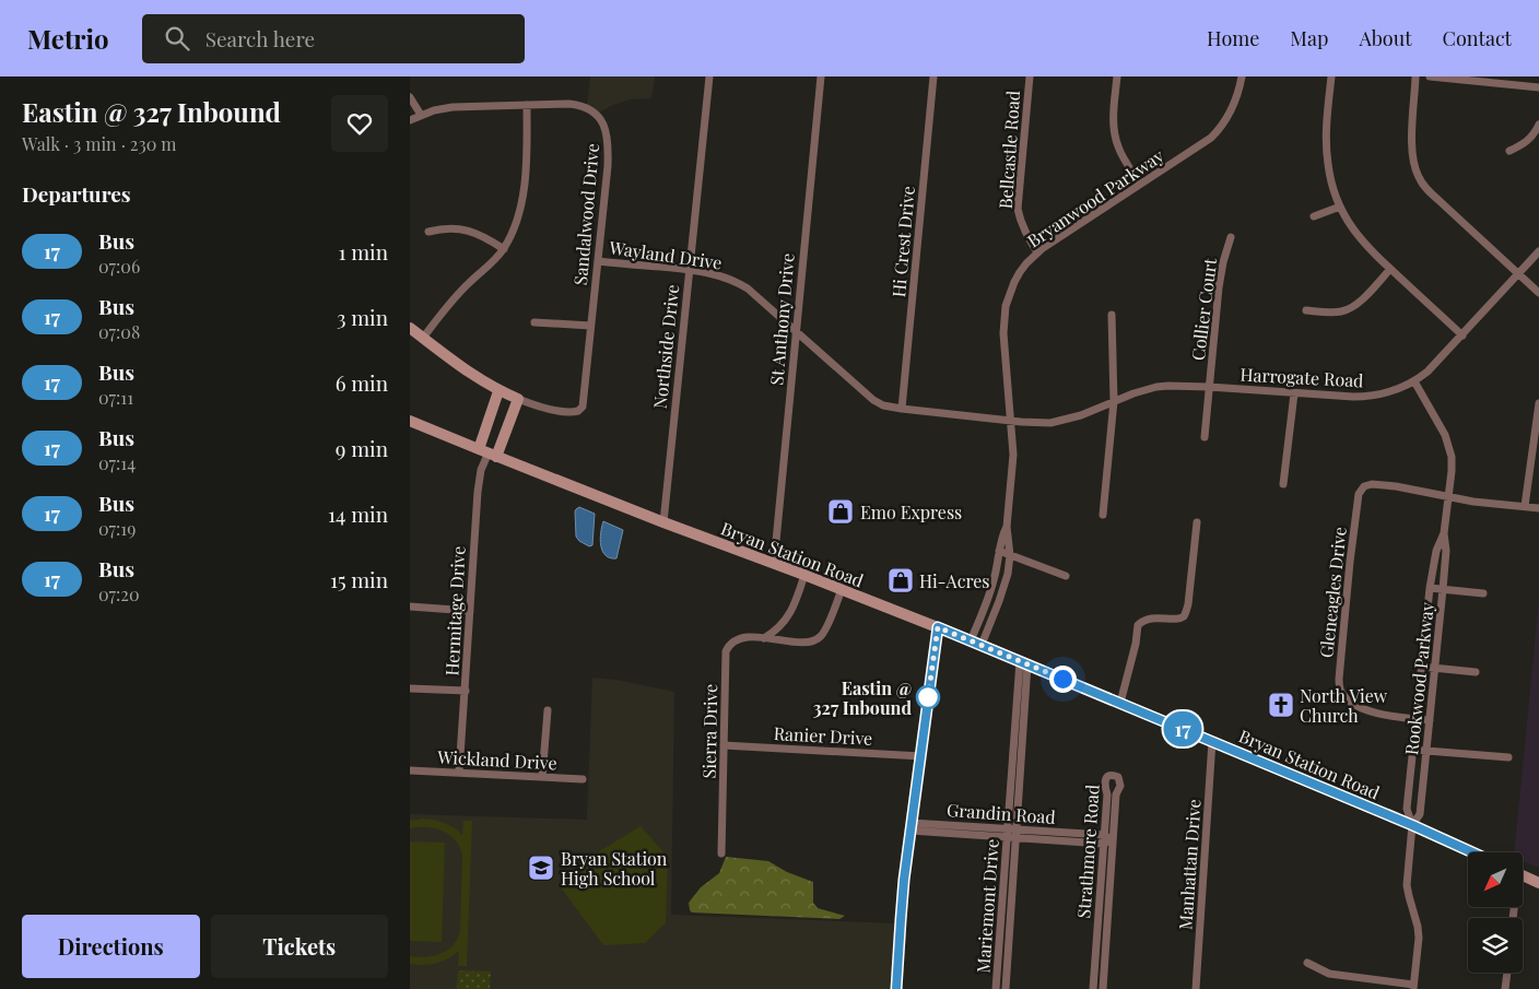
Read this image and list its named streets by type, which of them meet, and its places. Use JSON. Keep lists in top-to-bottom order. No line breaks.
{"streets":{"main road":["Bryan Station Road"],"street":["Bellcastle Road","Bryanwood Parkway","Sandalwood Drive","Hi Crest Drive","Wayland Drive","Collier Court","St Anthony Drive","Northside Drive","Harrogate Road","Gleneagles Drive","Hermitage Drive","Rookwood Parkway","Sierra Drive","Ranier Drive","Wickland Drive","Grandin Road","Strathmore Road","Manhattan Drive","Mariemont Drive"]},"crossings":[["Bellcastle Road","Bryanwood Parkway"],["Bryanwood Parkway","Wayland Drive"],["Bryanwood Parkway","Harrogate Road"],["Bryanwood Parkway","Bryan Station Road"],["Sandalwood Drive","Wayland Drive"],["Hi Crest Drive","Wayland Drive"],["Wayland Drive","St Anthony Drive"],["Wayland Drive","Northside Drive"],["Wayland Drive","Harrogate Road"],["Collier Court","Harrogate Road"],["St Anthony Drive","Bryan Station Road"],["Northside Drive","Bryan Station Road"],["Harrogate Road","Rookwood Parkway"],["Bryan Station Road","Hermitage Drive"],["Bryan Station Road","Rookwood Parkway"],["Bryan Station Road","Sierra Drive"],["Bryan Station Road","Manhattan Drive"],["Bryan Station Road","Mariemont Drive"],["Gleneagles Drive","Rookwood Parkway"],["Hermitage Drive","Wickland Drive"],["Sierra Drive","Ranier Drive"],["Grandin Road","Strathmore Road"],["Grandin Road","Mariemont Drive"]],"places":{"shop":["Emo Express","Hi-Acres"],"other":["Eastin @ 327 Inbound"],"church":["North View Church"],"school or university":["Bryan Station High School"]},"lines":["bus line 17"],"north":"bottom left","page":{"header":"Metrio","search":"Search here","nav":["Home","Map","About","Contact"],"heading":[["Eastin @ 327 Inbound","Walk · 3 min · 230 m"],"Departures"],"on_map":"17","list":[{"mark":"17","name":"Bus","note":"07:06","value":"1 min"},{"mark":"17","name":"Bus","note":"07:08","value":"3 min"},{"mark":"17","name":"Bus","note":"07:11","value":"6 min"},{"mark":"17","name":"Bus","note":"07:14","value":"9 min"},{"mark":"17","name":"Bus","note":"07:19","value":"14 min"},{"mark":"17","name":"Bus","note":"07:20","value":"15 min"}],"buttons":["Directions","Tickets"]}}
